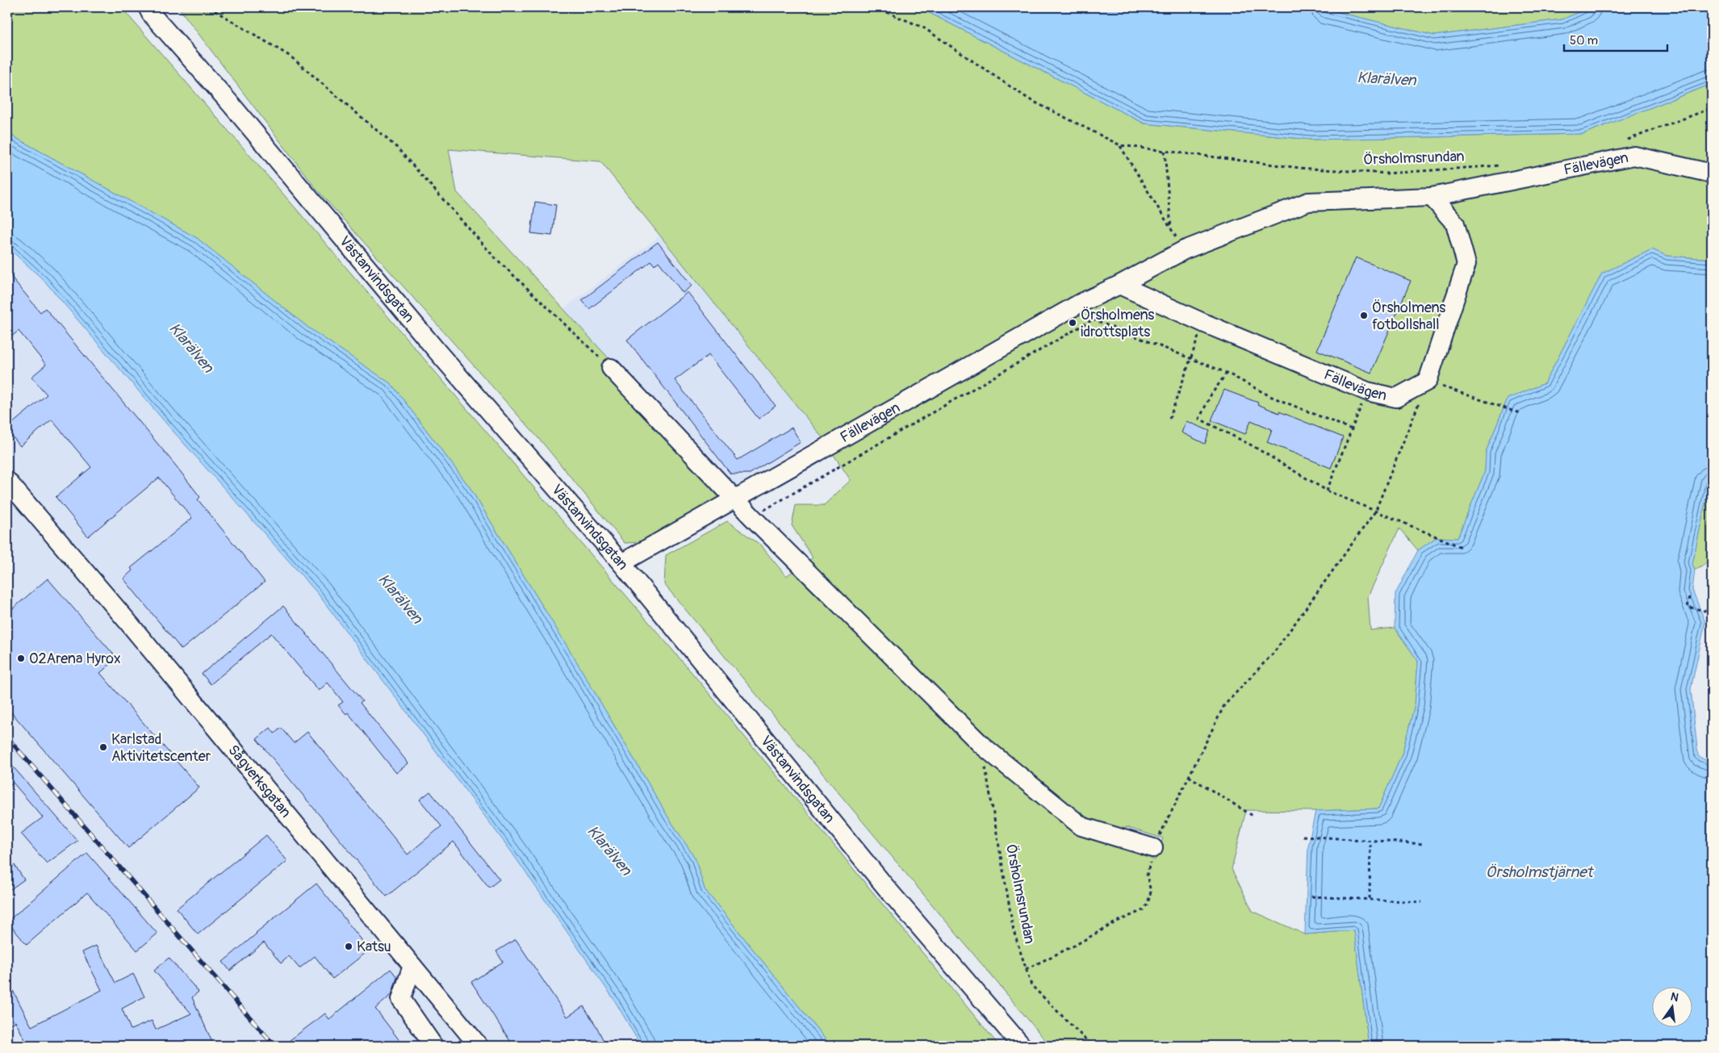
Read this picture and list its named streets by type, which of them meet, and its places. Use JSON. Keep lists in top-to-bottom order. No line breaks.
{"streets":{"street":["Fällevägen","Västanvindsgatan","Sågverksgatan"],"path":["Örsholmsrundan"]},"crossings":[["Fällevägen","Västanvindsgatan"]],"water":["Klarälven","Örsholmstjärnet"],"places":["Örsholmens fotbollshall","Örsholmens idrottsplats","O2Arena Hyrox","Karlstad Aktivitetscenter","Katsu"],"scale_bar":"50 m","north":"top"}
